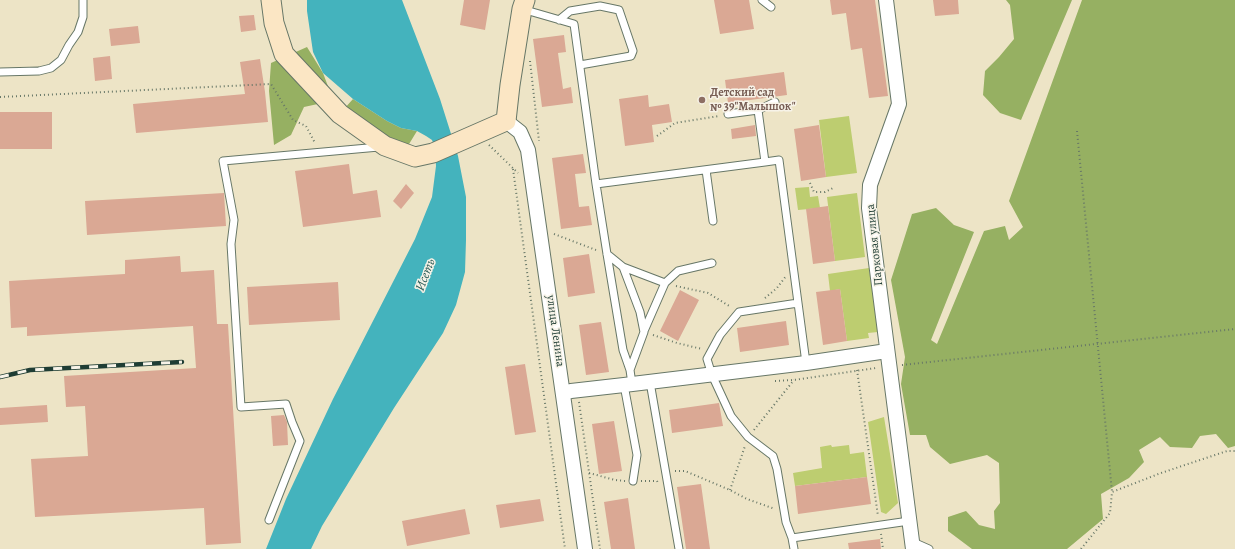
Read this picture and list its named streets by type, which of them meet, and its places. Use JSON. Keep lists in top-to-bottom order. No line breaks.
{"streets":{"street":["Парковая улица","улица Ленина"]},"water":["Исеть"],"places":["Детский сад № 39\"Малышок\""]}
